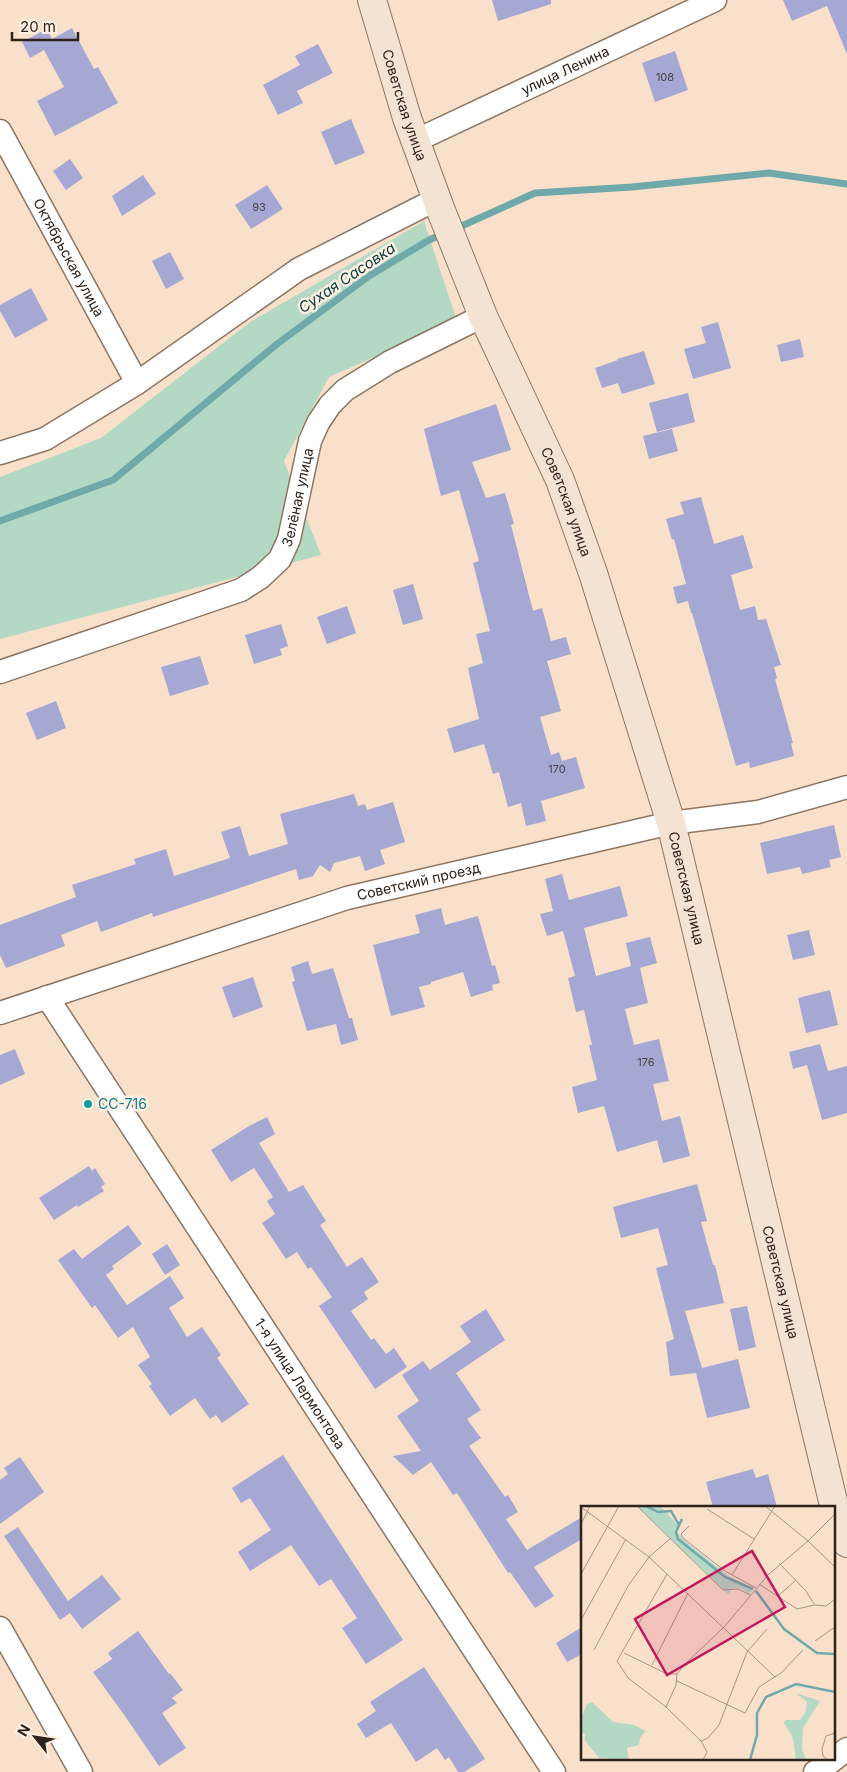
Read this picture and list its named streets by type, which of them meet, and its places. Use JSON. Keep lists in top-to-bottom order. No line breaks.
{"streets":{"street":["улица Ленина","Советская улица","Октябрьская улица","Зелёная улица","Советский проезд","1-я улица Лермонтова"]},"crossings":[["улица Ленина","Советская улица"],["Советская улица","Зелёная улица"],["Советская улица","Советский проезд"],["Советский проезд","1-я улица Лермонтова"]],"water":["Сухая Сасовка"],"places":["СС-716"],"house_numbers":["108","93","170","176"],"scale_bar":"20 m","north":"top left"}
